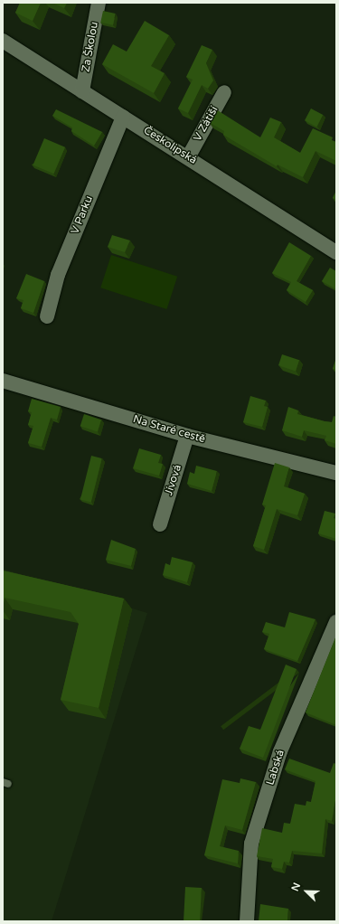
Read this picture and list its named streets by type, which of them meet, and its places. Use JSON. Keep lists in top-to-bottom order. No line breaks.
{"streets":{"street":["Za Školou","V Zátiší","Českolipská","V Parku","Na Staré cestě","Jívová","Labská"]},"crossings":[["Za Školou","Českolipská"],["V Zátiší","Českolipská"],["Českolipská","V Parku"],["Na Staré cestě","Jívová"]],"north":"top left"}
